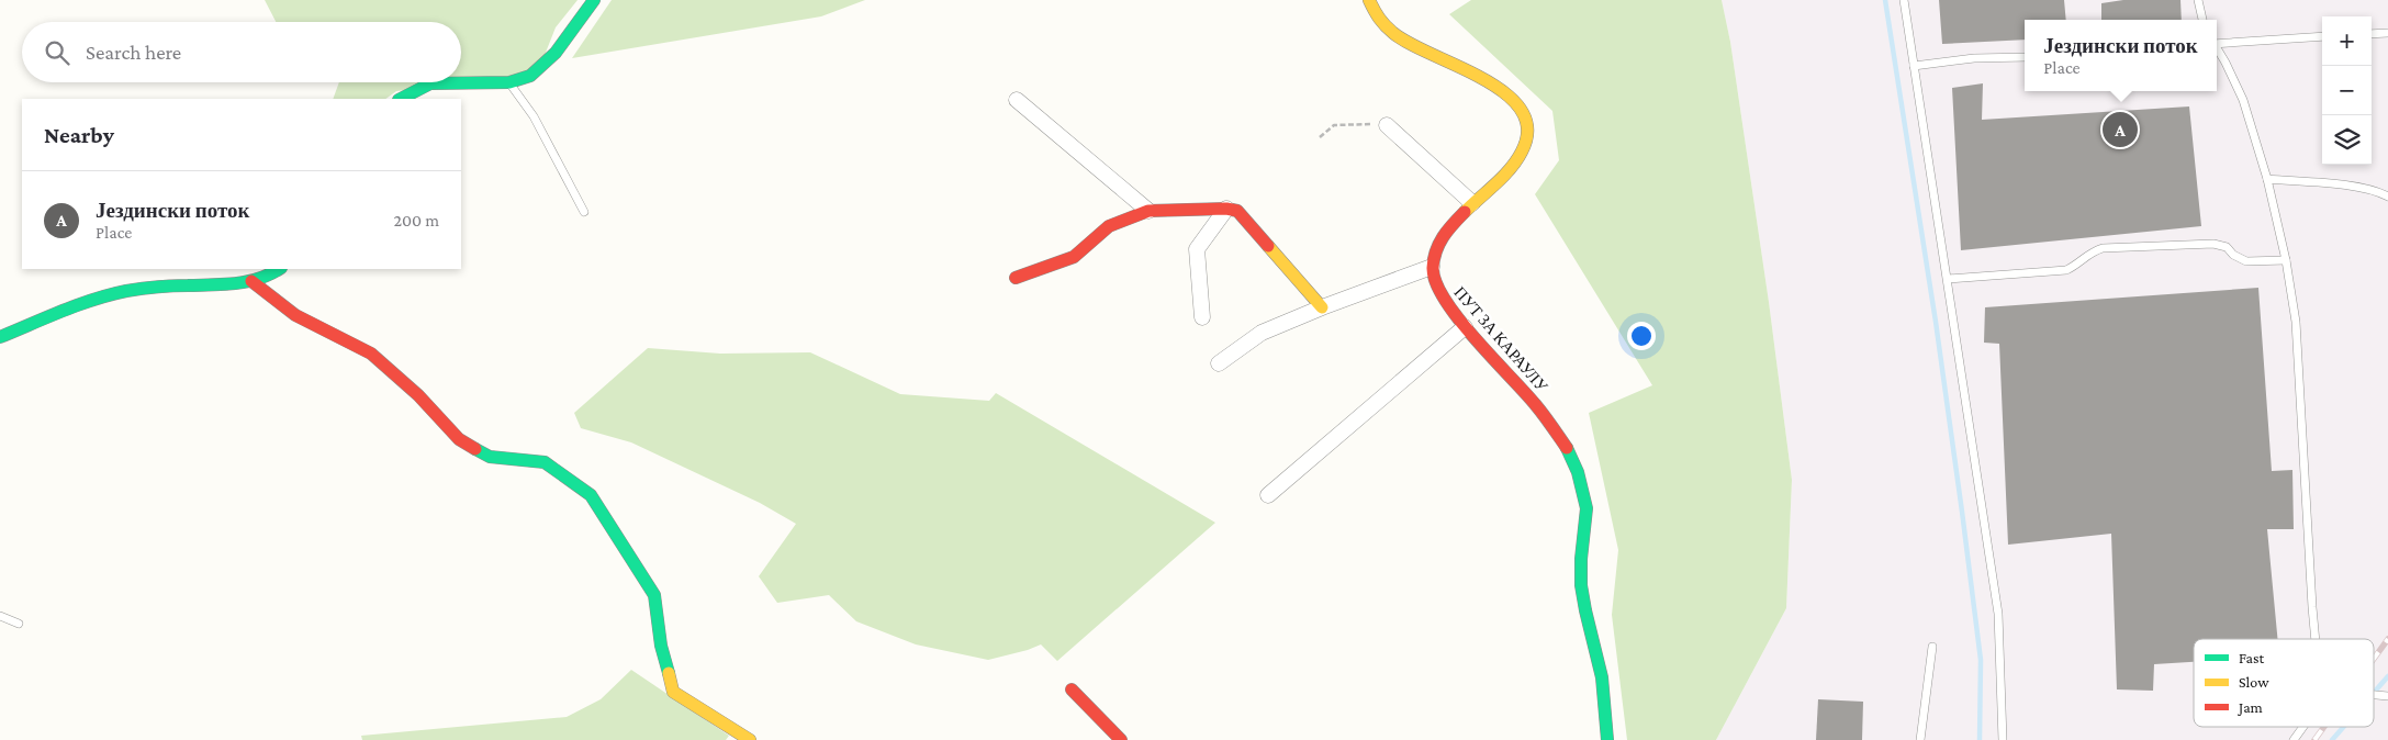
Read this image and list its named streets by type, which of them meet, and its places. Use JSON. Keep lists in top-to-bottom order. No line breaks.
{"streets":{"street":["ПУТ ЗА КАРАУЛУ"]},"legend":["Fast","Slow","Jam"],"page":{"map_buttons":["+","−"],"popup":["Јездински поток","Place"],"search":"Search here","heading":"Nearby","pins":"A","list":[{"mark":"A","name":"Јездински поток","note":"Place","value":"200 m"}]}}
